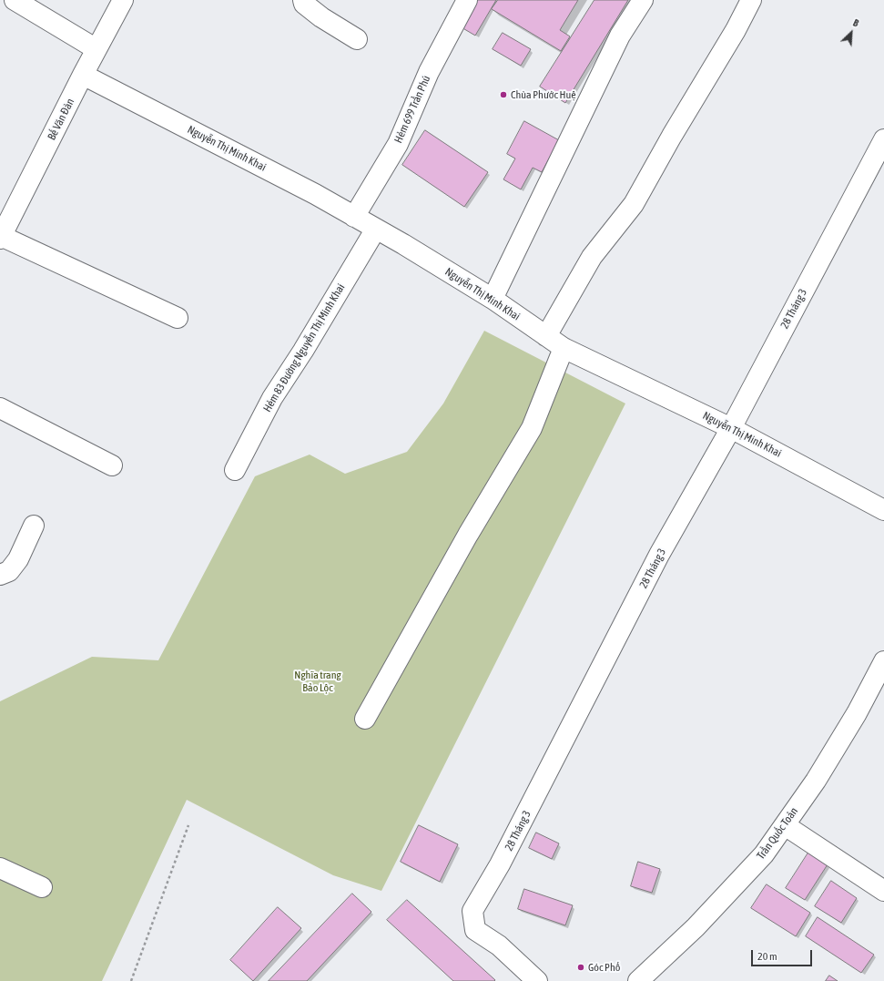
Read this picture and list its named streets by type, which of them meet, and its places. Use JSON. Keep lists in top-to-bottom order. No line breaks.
{"streets":{"street":["Hẻm 699 Trần Phú","Bế Văn Đàn","Nguyễn Thị Minh Khai","28 Tháng 3","Hẻm 83 Đường Nguyễn Thị Minh Khai","Trần Quốc Toản"]},"crossings":[["Hẻm 699 Trần Phú","Nguyễn Thị Minh Khai"],["Bế Văn Đàn","Nguyễn Thị Minh Khai"],["Nguyễn Thị Minh Khai","28 Tháng 3"],["Nguyễn Thị Minh Khai","Hẻm 83 Đường Nguyễn Thị Minh Khai"]],"parks":["Nghĩa trang Bảo Lộc"],"places":["Chùa Phước Huệ","Góc Phố"],"scale_bar":"20 m","north":"top right"}
